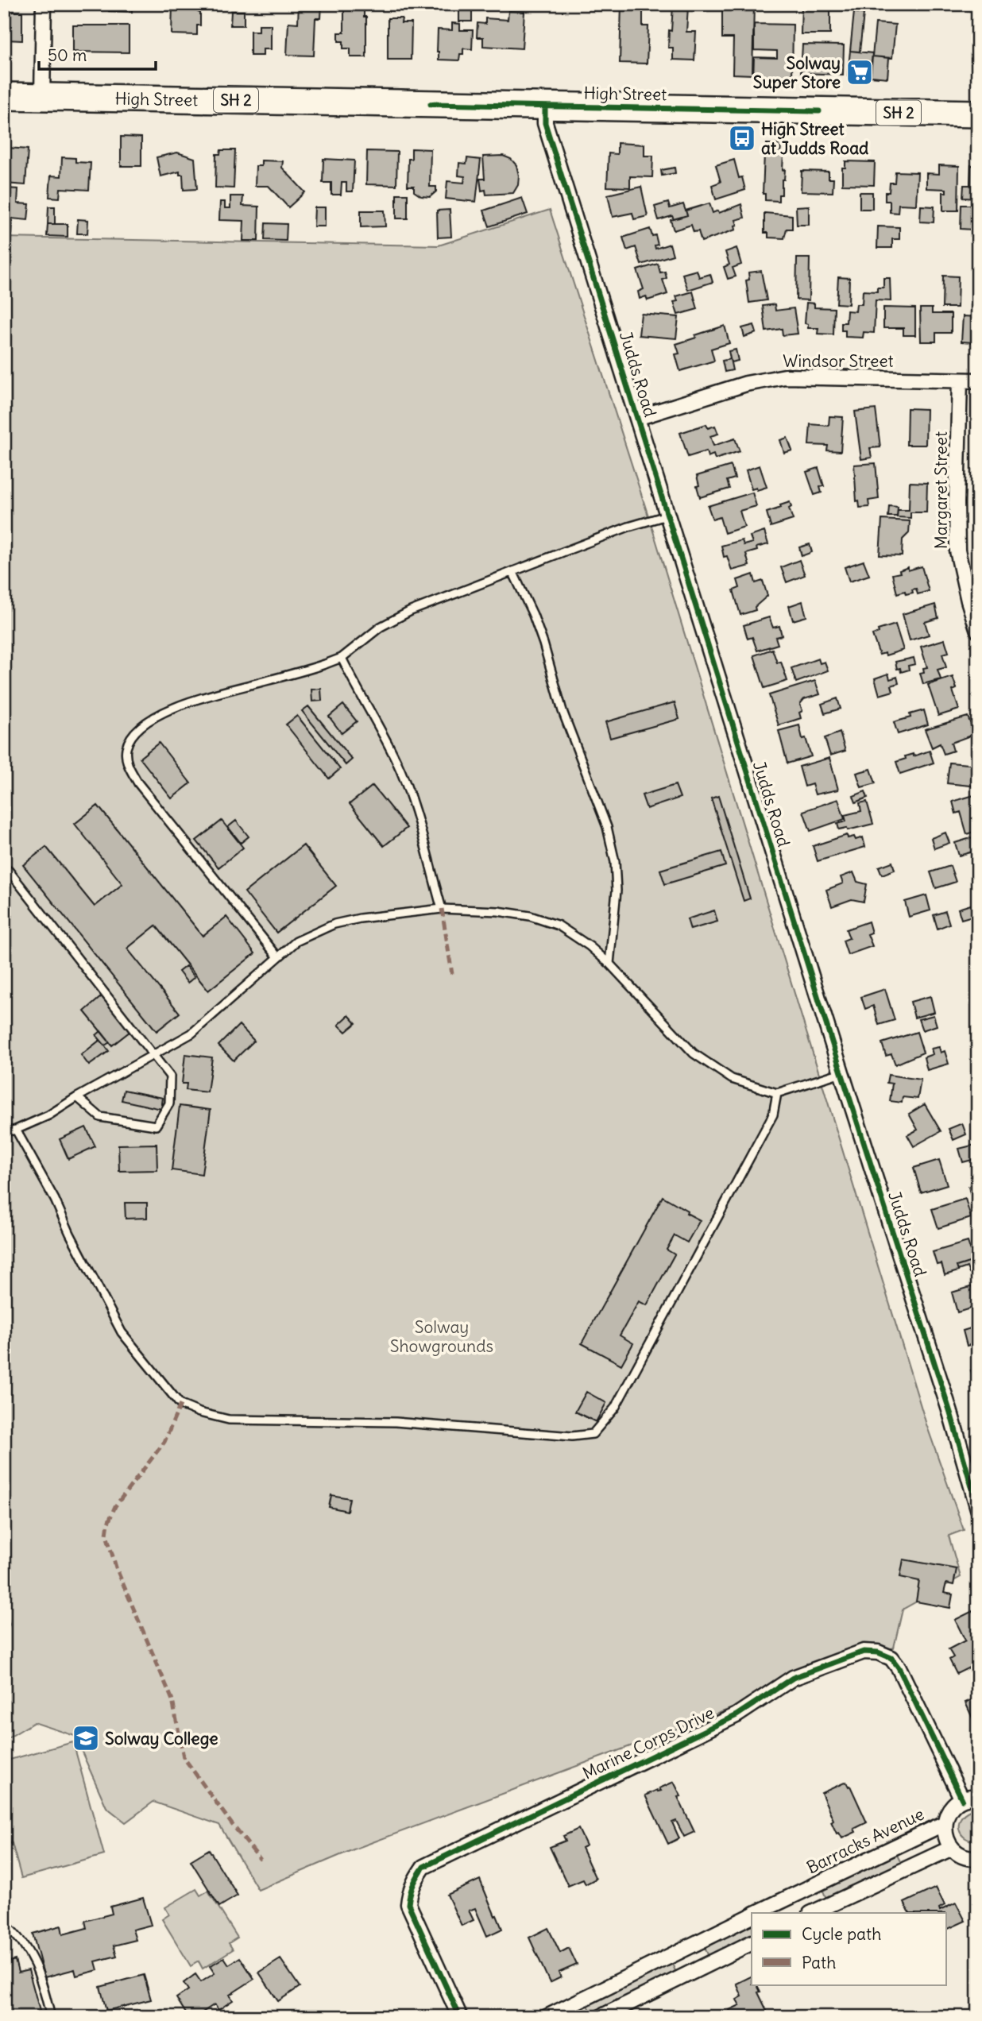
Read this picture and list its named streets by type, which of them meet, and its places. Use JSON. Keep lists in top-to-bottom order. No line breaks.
{"streets":{"highway":["High Street","SH 2"],"street":["Windsor Street","Judds Road","Margaret Street","Marine Corps Drive","Barracks Avenue"]},"crossings":[["High Street","Judds Road"],["Windsor Street","Judds Road"],["Windsor Street","Margaret Street"]],"parks":["Solway Showgrounds"],"places":{"supermarket":["Solway Super Store"],"bus stop":["High Street at Judds Road"],"school or university":["Solway College"]},"legend":["Cycle path","Path"],"scale_bar":"50 m"}
